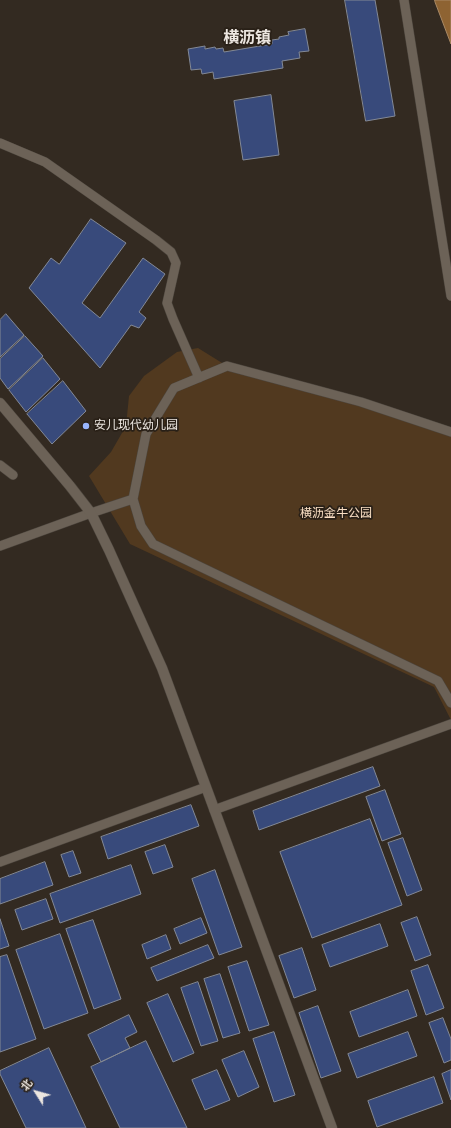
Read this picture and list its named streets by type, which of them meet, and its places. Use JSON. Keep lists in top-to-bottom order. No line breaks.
{"districts":["横沥镇"],"parks":["横沥金牛公园"],"places":["安儿现代幼儿园"],"north":"top left"}
